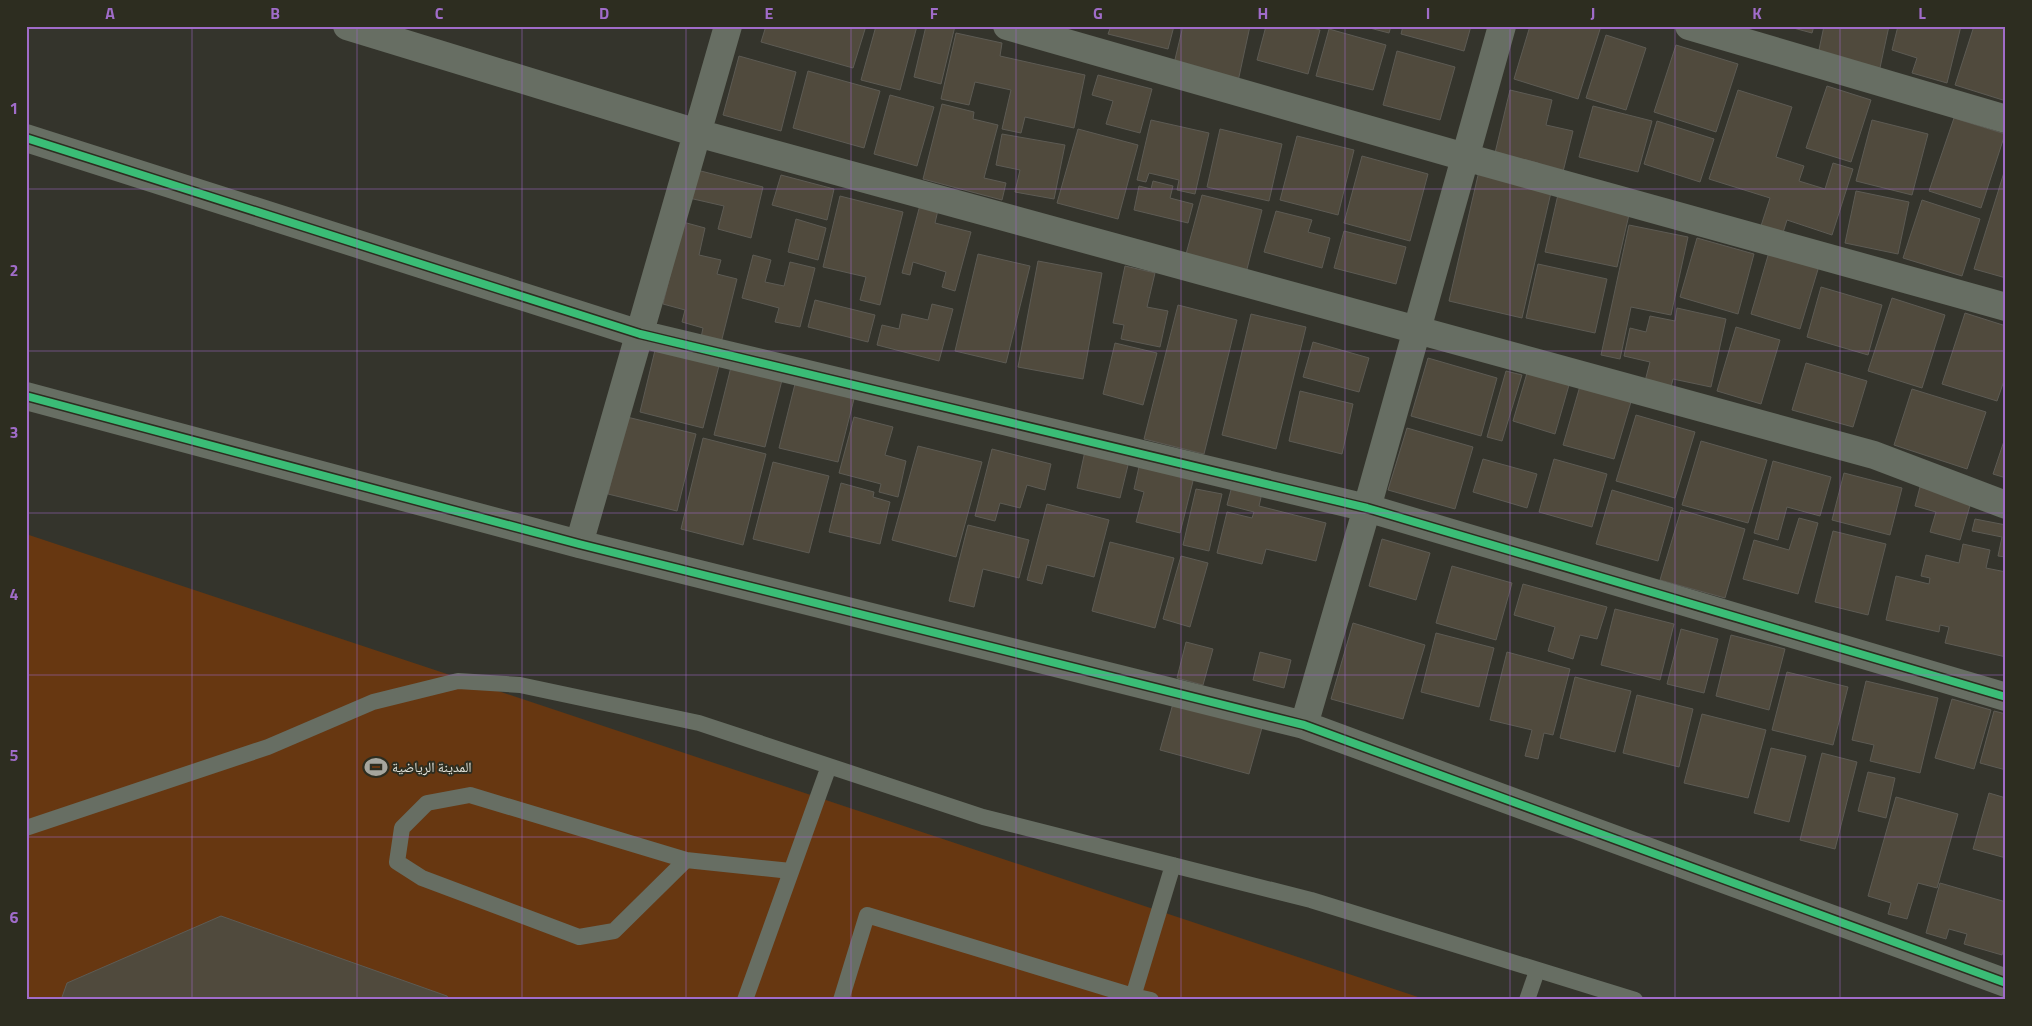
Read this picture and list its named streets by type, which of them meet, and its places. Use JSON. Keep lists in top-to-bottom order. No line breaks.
{"places":{"sports":["المدينة الرياضية"]},"grid":{"columns":["A","B","C","D","E","F","G","H","I","J","K","L"],"rows":["1","2","3","4","5","6"]}}
